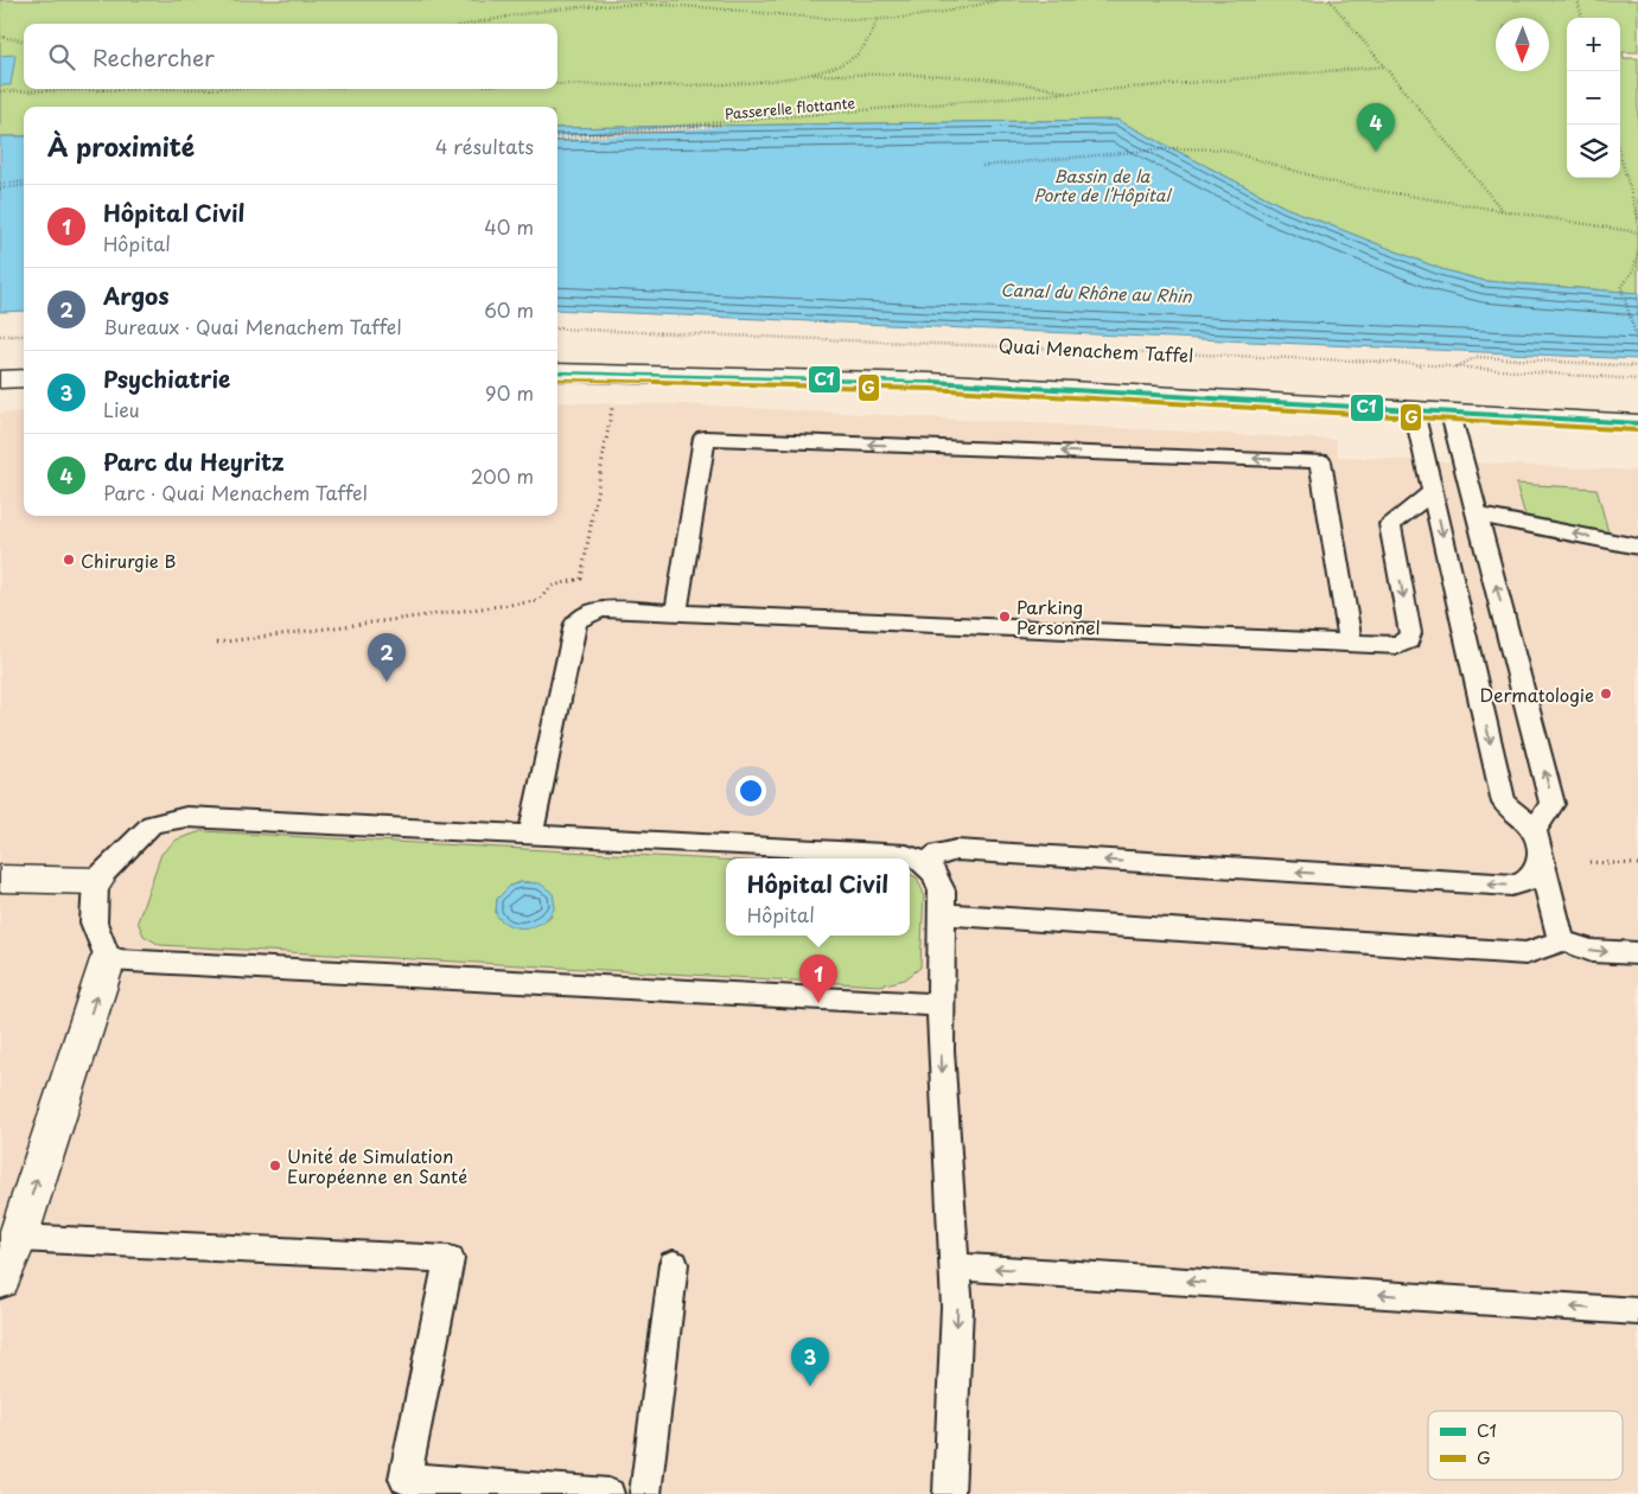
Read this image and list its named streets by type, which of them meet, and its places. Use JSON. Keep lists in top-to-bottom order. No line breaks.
{"streets":{"path":["Passerelle flottante","Quai Menachem Taffel"]},"water":["Bassin de la Porte de l’Hôpital","Canal du Rhône au Rhin"],"places":["Chirurgie B","Parking Personnel","Dermatologie","Unité de Simulation Européenne en Santé"],"lines":["transit line C1","transit line G"],"legend":["C1","G"],"north":"bottom","page":{"map_buttons":["+","−"],"search":"Rechercher","pins":["4","2","1","3"],"heading":["À proximité","4 résultats"],"list":[{"mark":"1","name":"Hôpital Civil","note":"Hôpital","value":"40 m"},{"mark":"2","name":"Argos","note":"Bureaux · Quai Menachem Taffel","value":"60 m"},{"mark":"3","name":"Psychiatrie","note":"Lieu","value":"90 m"},{"mark":"4","name":"Parc du Heyritz","note":"Parc · Quai Menachem Taffel","value":"200 m"}],"popup":["Hôpital Civil","Hôpital"]}}
